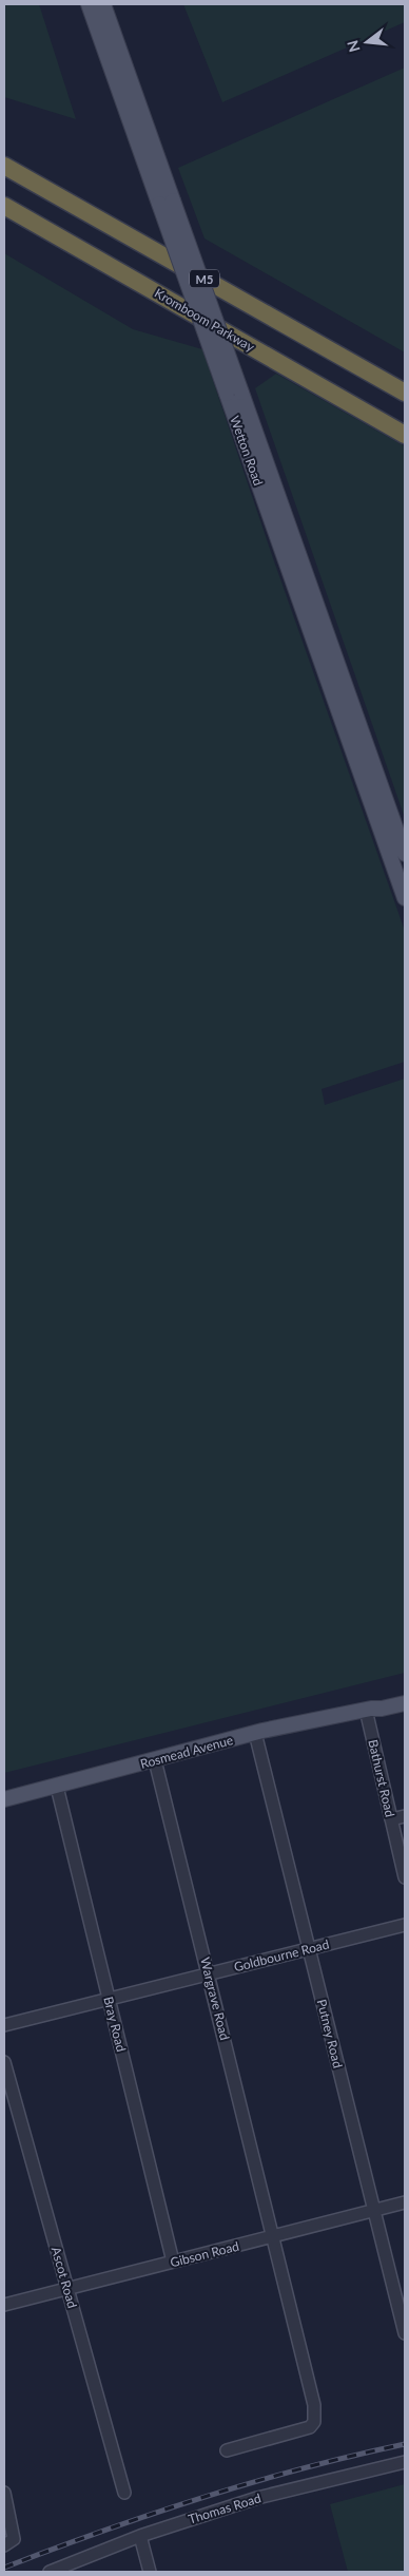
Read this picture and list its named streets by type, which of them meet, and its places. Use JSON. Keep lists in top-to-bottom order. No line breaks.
{"streets":{"highway":["M5","Kromboom Parkway"],"main road":["Wetton Road","Rosmead Avenue"],"street":["Bathurst Road","Goldbourne Road","Wargrave Road","Bray Road","Putney Road","Gibson Road","Ascot Road","Thomas Road"]},"crossings":[["Rosmead Avenue","Bathurst Road"],["Rosmead Avenue","Wargrave Road"],["Rosmead Avenue","Bray Road"],["Rosmead Avenue","Putney Road"],["Goldbourne Road","Wargrave Road"],["Goldbourne Road","Bray Road"],["Goldbourne Road","Putney Road"],["Wargrave Road","Gibson Road"],["Bray Road","Gibson Road"],["Putney Road","Gibson Road"],["Gibson Road","Ascot Road"]],"north":"left"}
